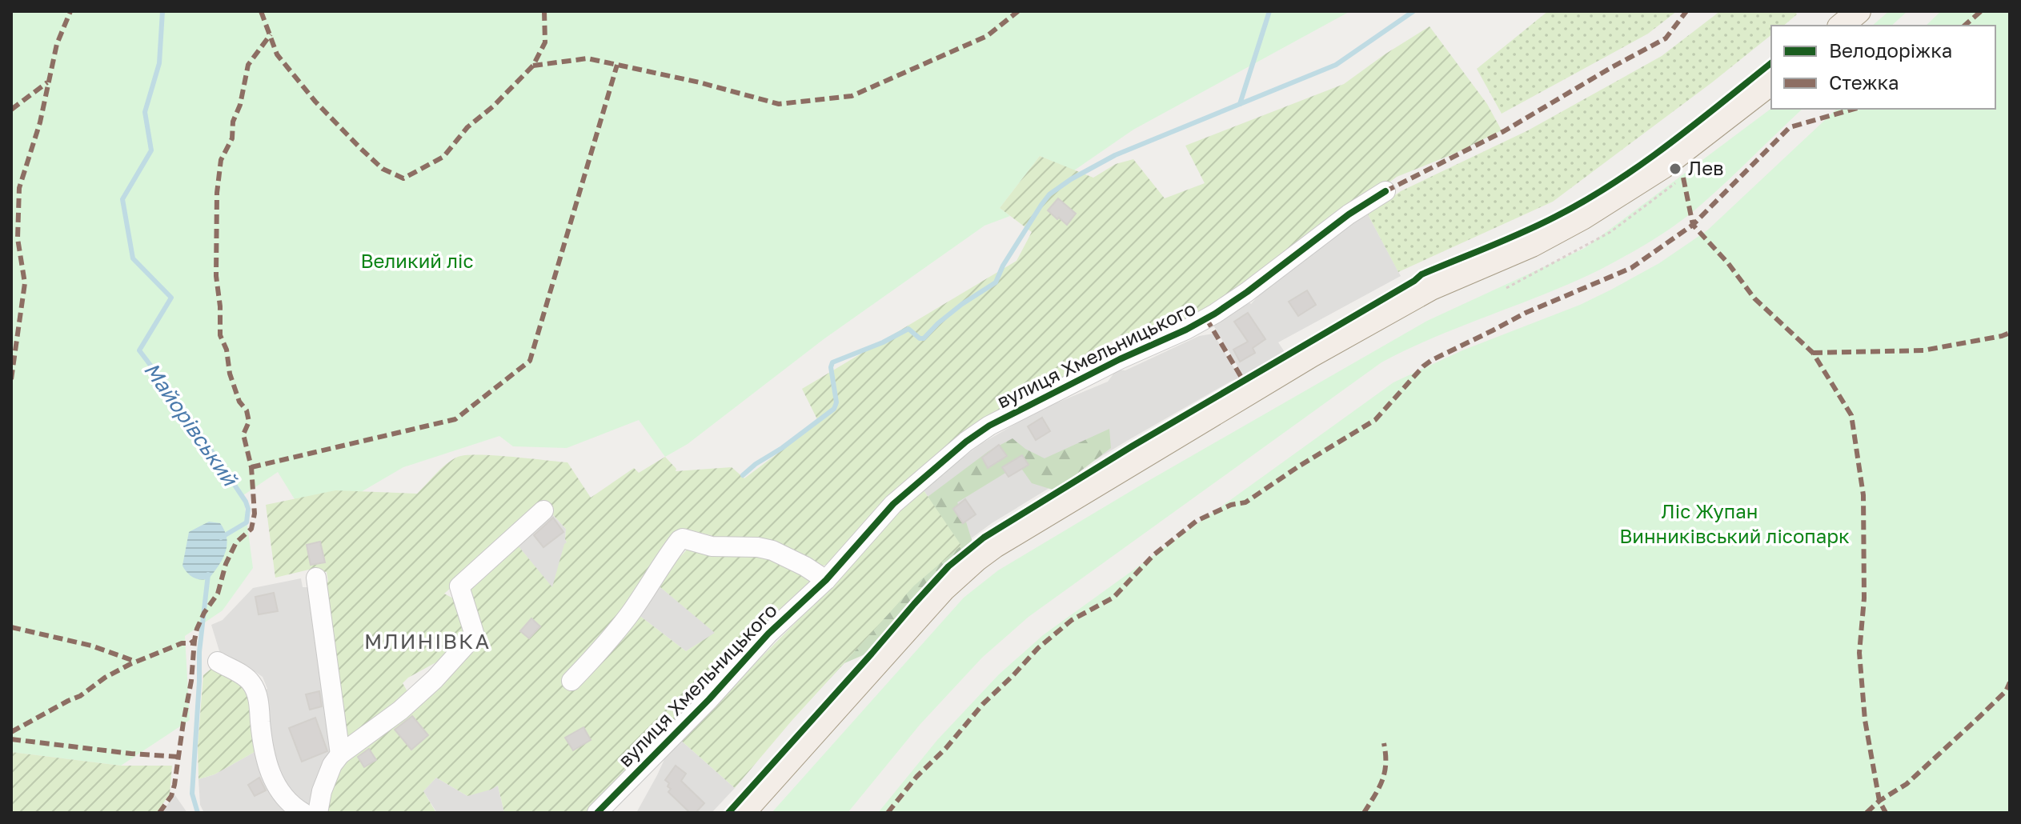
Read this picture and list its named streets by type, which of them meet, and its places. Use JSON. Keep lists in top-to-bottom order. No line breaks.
{"streets":{"street":["вулиця Хмельницького"]},"districts":["МЛИНІВКА"],"water":["Майорівський"],"parks":["Великий ліс","Ліс Жупан","Винниківський лісопарк"],"places":["Лев"],"legend":["Велодоріжка","Стежка"]}
